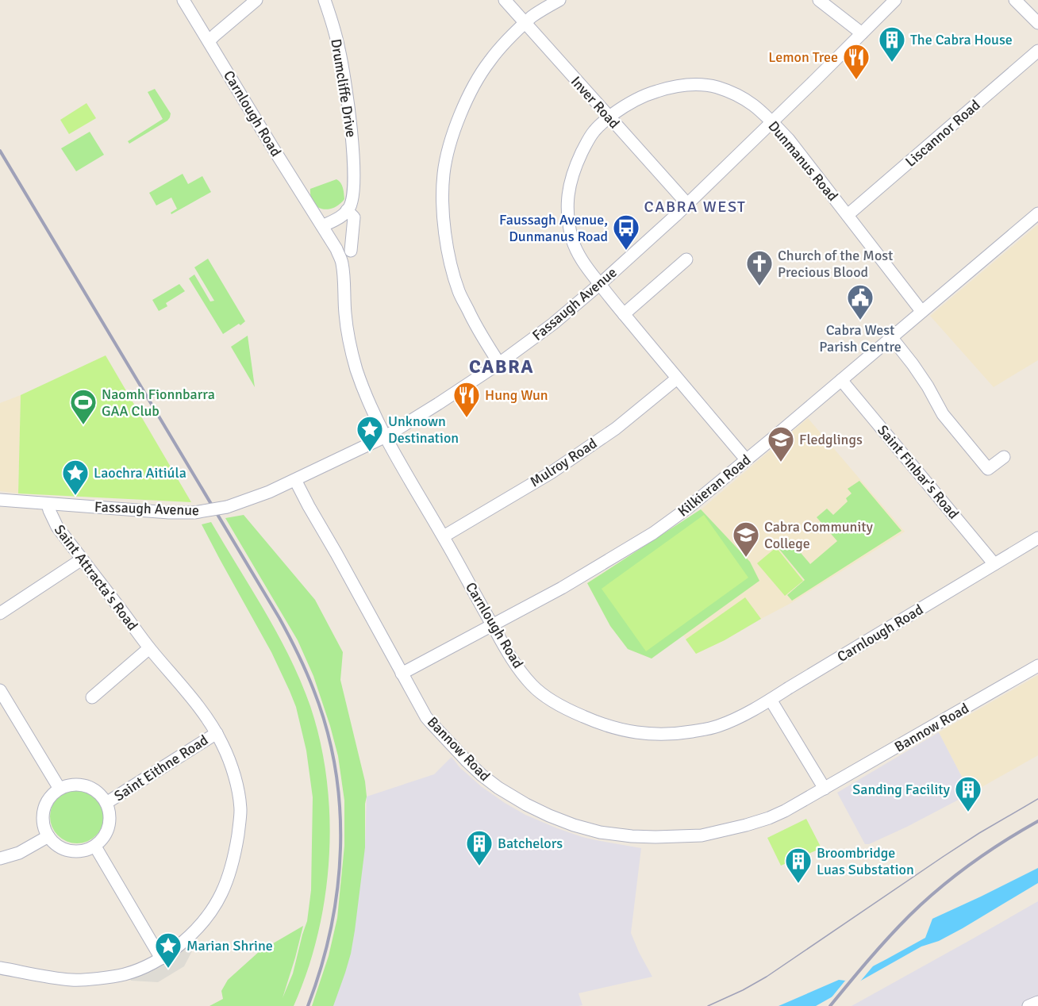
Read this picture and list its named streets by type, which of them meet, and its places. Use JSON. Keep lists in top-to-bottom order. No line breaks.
{"streets":{"street":["Drumcliffe Drive","Inver Road","Carnlough Road","Liscannor Road","Dunmanus Road","Fassaugh Avenue","Mulroy Road","Saint Finbar's Road","Kilkieran Road","Saint Attracta's Road","Bannow Road","Saint Eithne Road"]},"crossings":[["Inver Road","Dunmanus Road"],["Inver Road","Fassaugh Avenue"],["Carnlough Road","Fassaugh Avenue"],["Carnlough Road","Mulroy Road"],["Carnlough Road","Saint Finbar's Road"],["Carnlough Road","Kilkieran Road"],["Liscannor Road","Dunmanus Road"],["Dunmanus Road","Fassaugh Avenue"],["Dunmanus Road","Mulroy Road"],["Dunmanus Road","Kilkieran Road"],["Fassaugh Avenue","Saint Attracta's Road"],["Fassaugh Avenue","Bannow Road"],["Saint Finbar's Road","Kilkieran Road"],["Kilkieran Road","Bannow Road"],["Saint Attracta's Road","Saint Eithne Road"]],"districts":["CABRA WEST","CABRA"],"places":{"building":["The Cabra House","Sanding Facility","Batchelors","Broombridge Luas Substation"],"restaurant":["Lemon Tree","Hung Wun"],"bus stop":["Faussagh Avenue, Dunmanus Road"],"church":["Church of the Most Precious Blood"],"public building":["Cabra West Parish Centre"],"sports":["Naomh Fionnbarra GAA Club"],"place":["Unknown Destination","Laochra Aitiúla","Marian Shrine"],"school or university":["Fledglings","Cabra Community College"]}}
